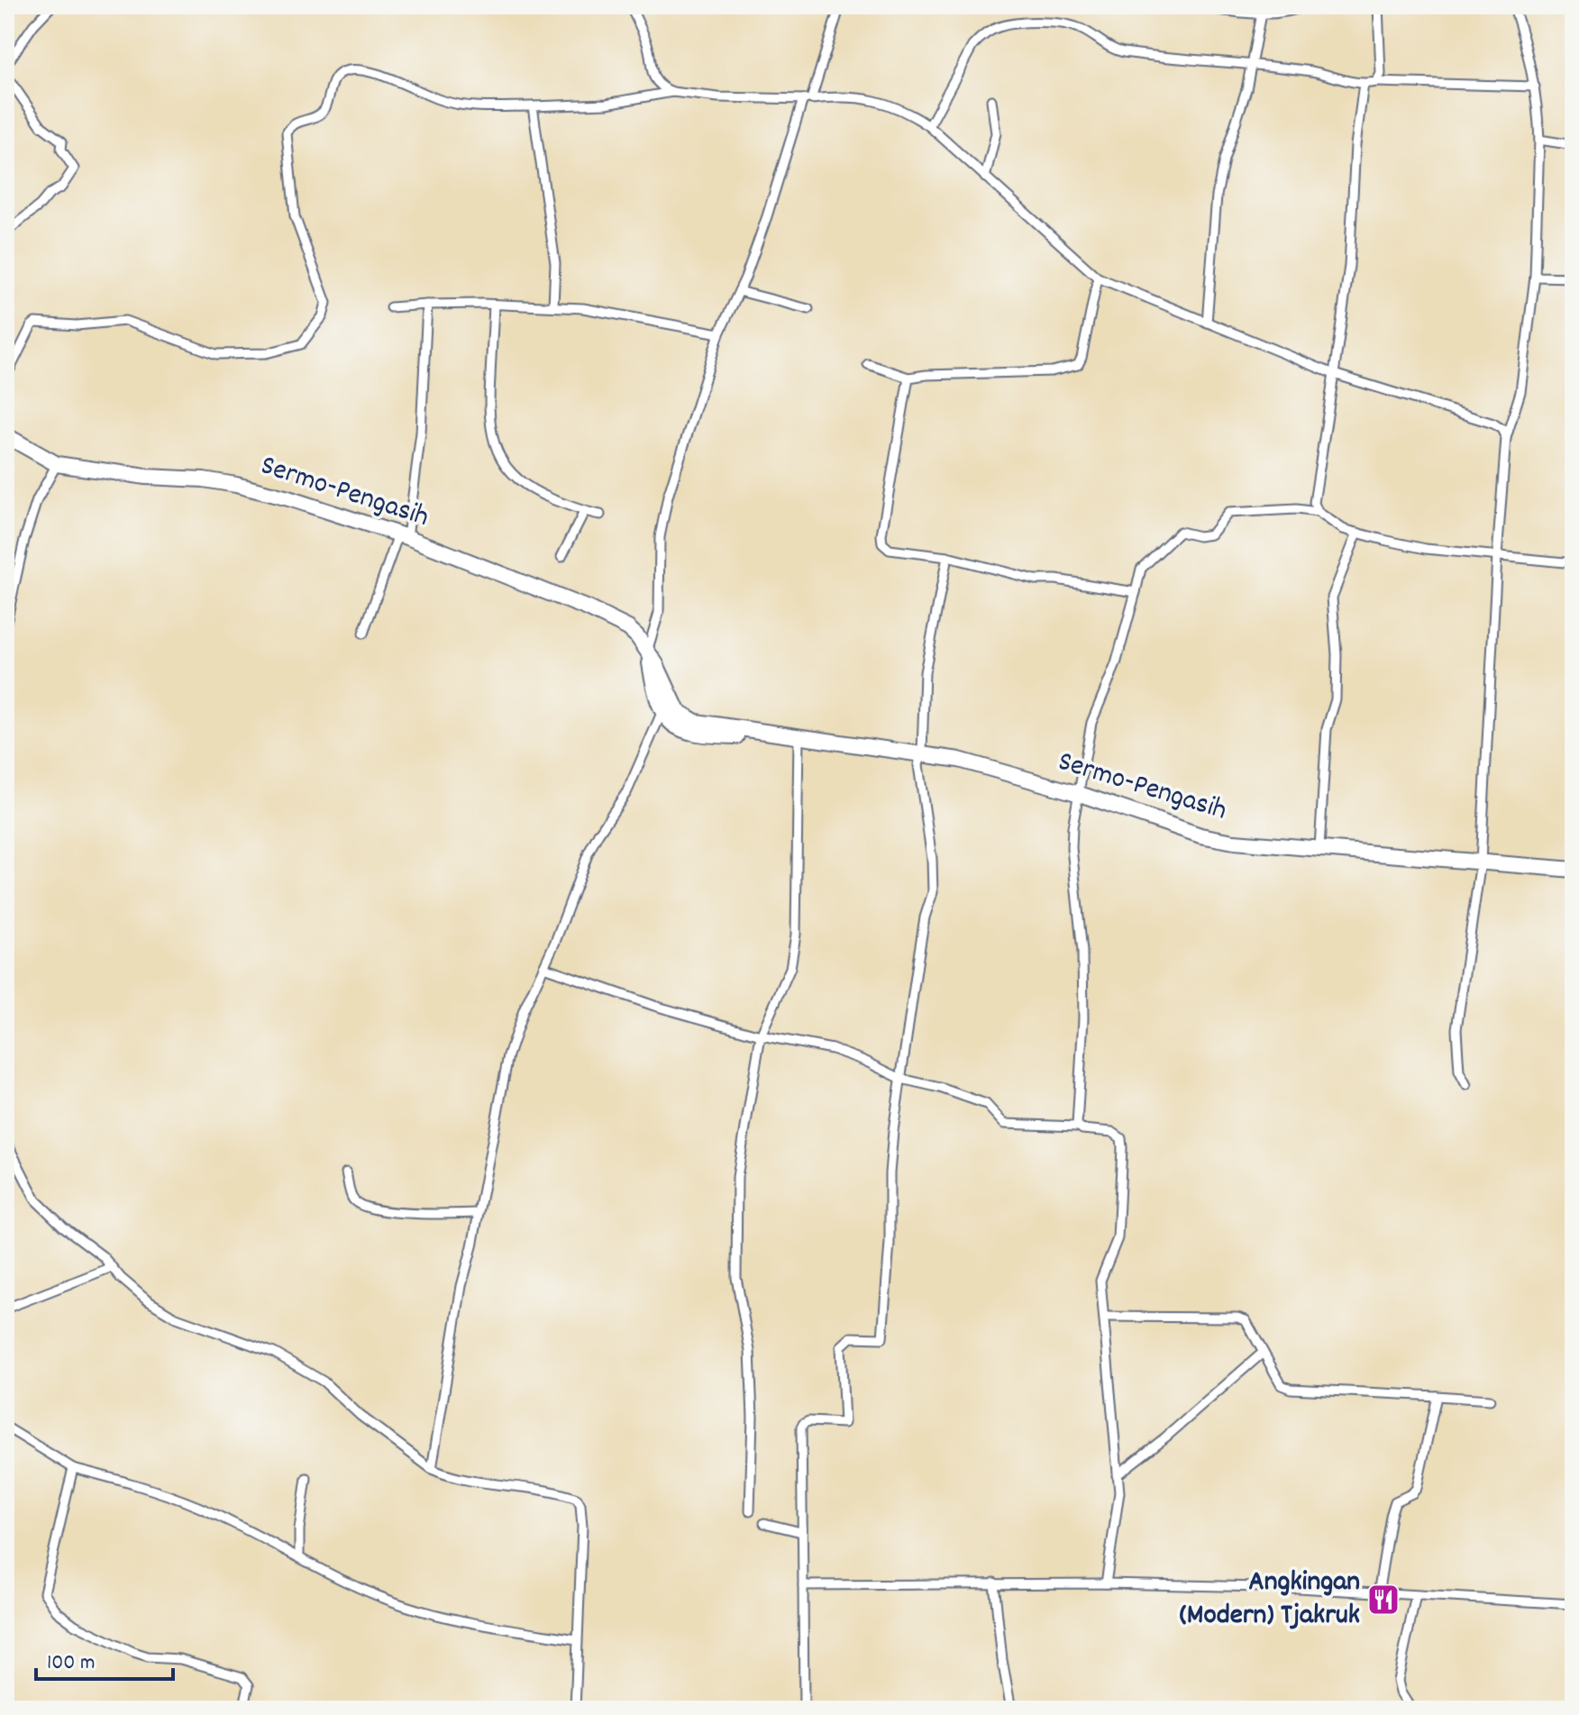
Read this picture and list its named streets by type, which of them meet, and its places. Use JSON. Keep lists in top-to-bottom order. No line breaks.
{"streets":{"main road":["Sermo-Pengasih"]},"places":{"restaurant":["Angkingan (Modern) Tjakruk"]},"scale_bar":"100 m"}
